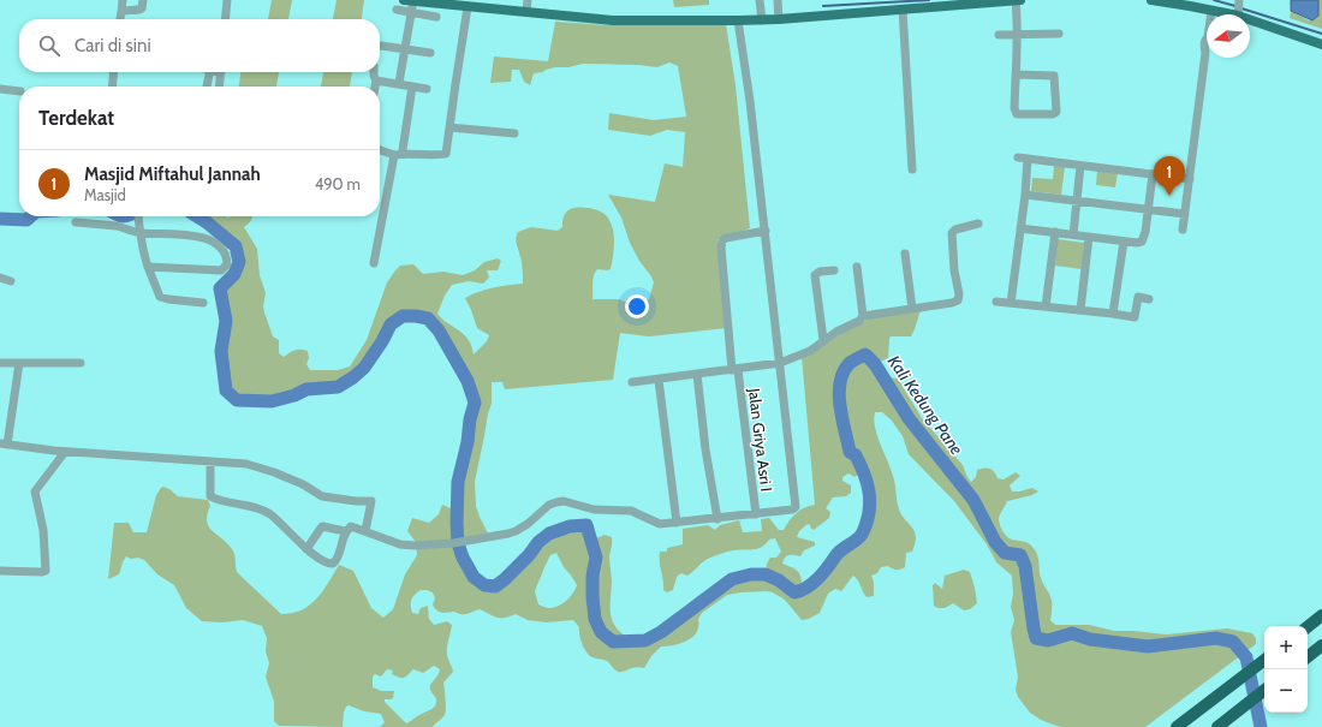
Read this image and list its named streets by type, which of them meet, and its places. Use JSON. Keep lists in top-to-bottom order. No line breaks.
{"streets":{"street":["Jalan Griya Asri I"]},"water":["Kali Kedung Pane"],"north":"left","page":{"search":"Cari di sini","heading":"Terdekat","list":[{"mark":"1","name":"Masjid Miftahul Jannah","note":"Masjid","value":"490 m"}],"pins":"1","map_buttons":["+","−"]}}
